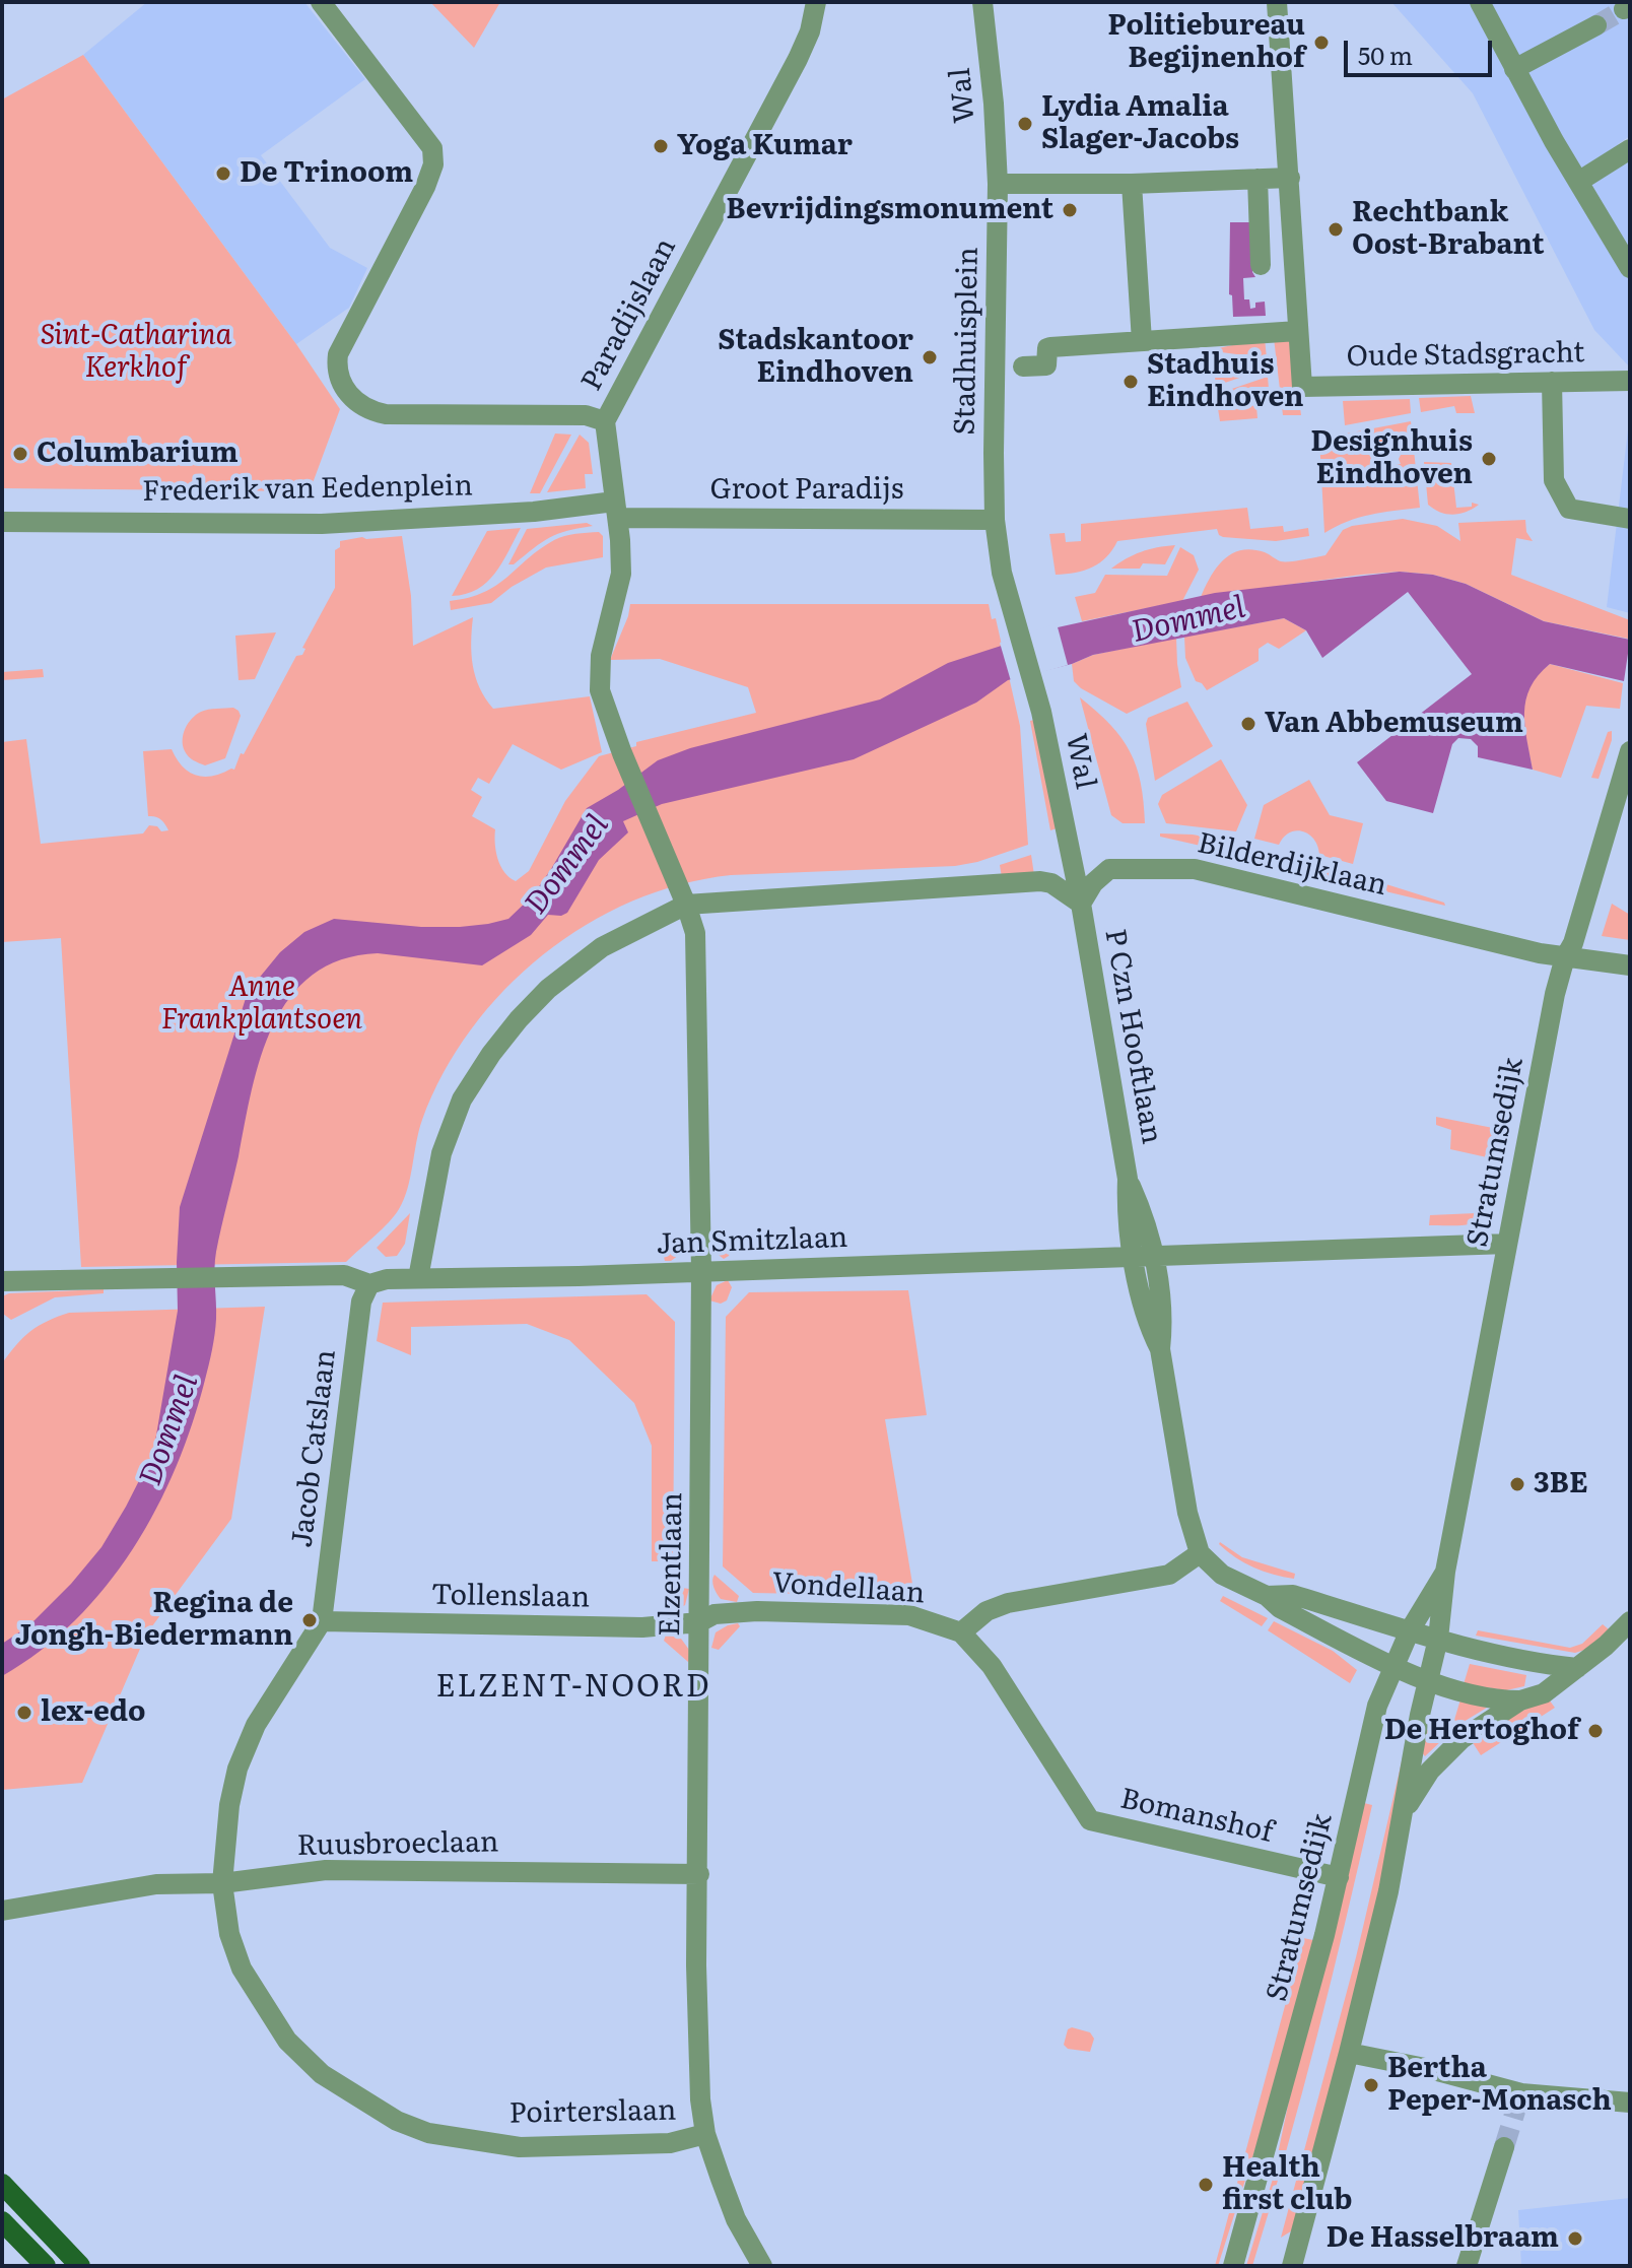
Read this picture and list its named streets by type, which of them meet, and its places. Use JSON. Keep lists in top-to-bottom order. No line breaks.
{"streets":{"street":["Wal","Paradijslaan","Stadhuisplein","Oude Stadsgracht","Frederik van Eedenplein","Groot Paradijs","Bilderdijklaan","P Czn Hooftlaan","Stratumsedijk","Jan Smitzlaan","Jacob Catslaan","Elzentlaan","Vondellaan","Tollenslaan","Bomanshof","Ruusbroeclaan","Poirterslaan"]},"crossings":[["Wal","Stadhuisplein"],["Wal","Bilderdijklaan"],["Wal","P Czn Hooftlaan"],["Paradijslaan","Frederik van Eedenplein"],["Paradijslaan","Groot Paradijs"],["Paradijslaan","Elzentlaan"],["Stadhuisplein","Oude Stadsgracht"],["Stadhuisplein","Groot Paradijs"],["Frederik van Eedenplein","Groot Paradijs"],["Bilderdijklaan","P Czn Hooftlaan"],["Bilderdijklaan","Stratumsedijk"],["P Czn Hooftlaan","Jan Smitzlaan"],["Stratumsedijk","Jan Smitzlaan"],["Stratumsedijk","Bomanshof"],["Jan Smitzlaan","Jacob Catslaan"],["Jan Smitzlaan","Elzentlaan"],["Jacob Catslaan","Tollenslaan"],["Jacob Catslaan","Poirterslaan"],["Elzentlaan","Vondellaan"],["Elzentlaan","Tollenslaan"],["Elzentlaan","Ruusbroeclaan"],["Elzentlaan","Poirterslaan"],["Vondellaan","Tollenslaan"],["Vondellaan","Bomanshof"],["Tollenslaan","Poirterslaan"],["Ruusbroeclaan","Poirterslaan"]],"districts":["ELZENT-NOORD"],"water":["Dommel"],"parks":["Sint-Catharina Kerkhof","Anne Frankplantsoen"],"places":["Politiebureau Begijnenhof","Lydia Amalia Slager-Jacobs","Yoga Kumar","De Trinoom","Bevrijdingsmonument","Rechtbank Oost-Brabant","Stadskantoor Eindhoven","Stadhuis Eindhoven","Columbarium","Designhuis Eindhoven","Van Abbemuseum","3BE","Regina de Jongh-Biedermann","lex-edo","De Hertoghof","Bertha Peper-Monasch","Health first club","De Hasselbraam"],"scale_bar":"50 m"}
